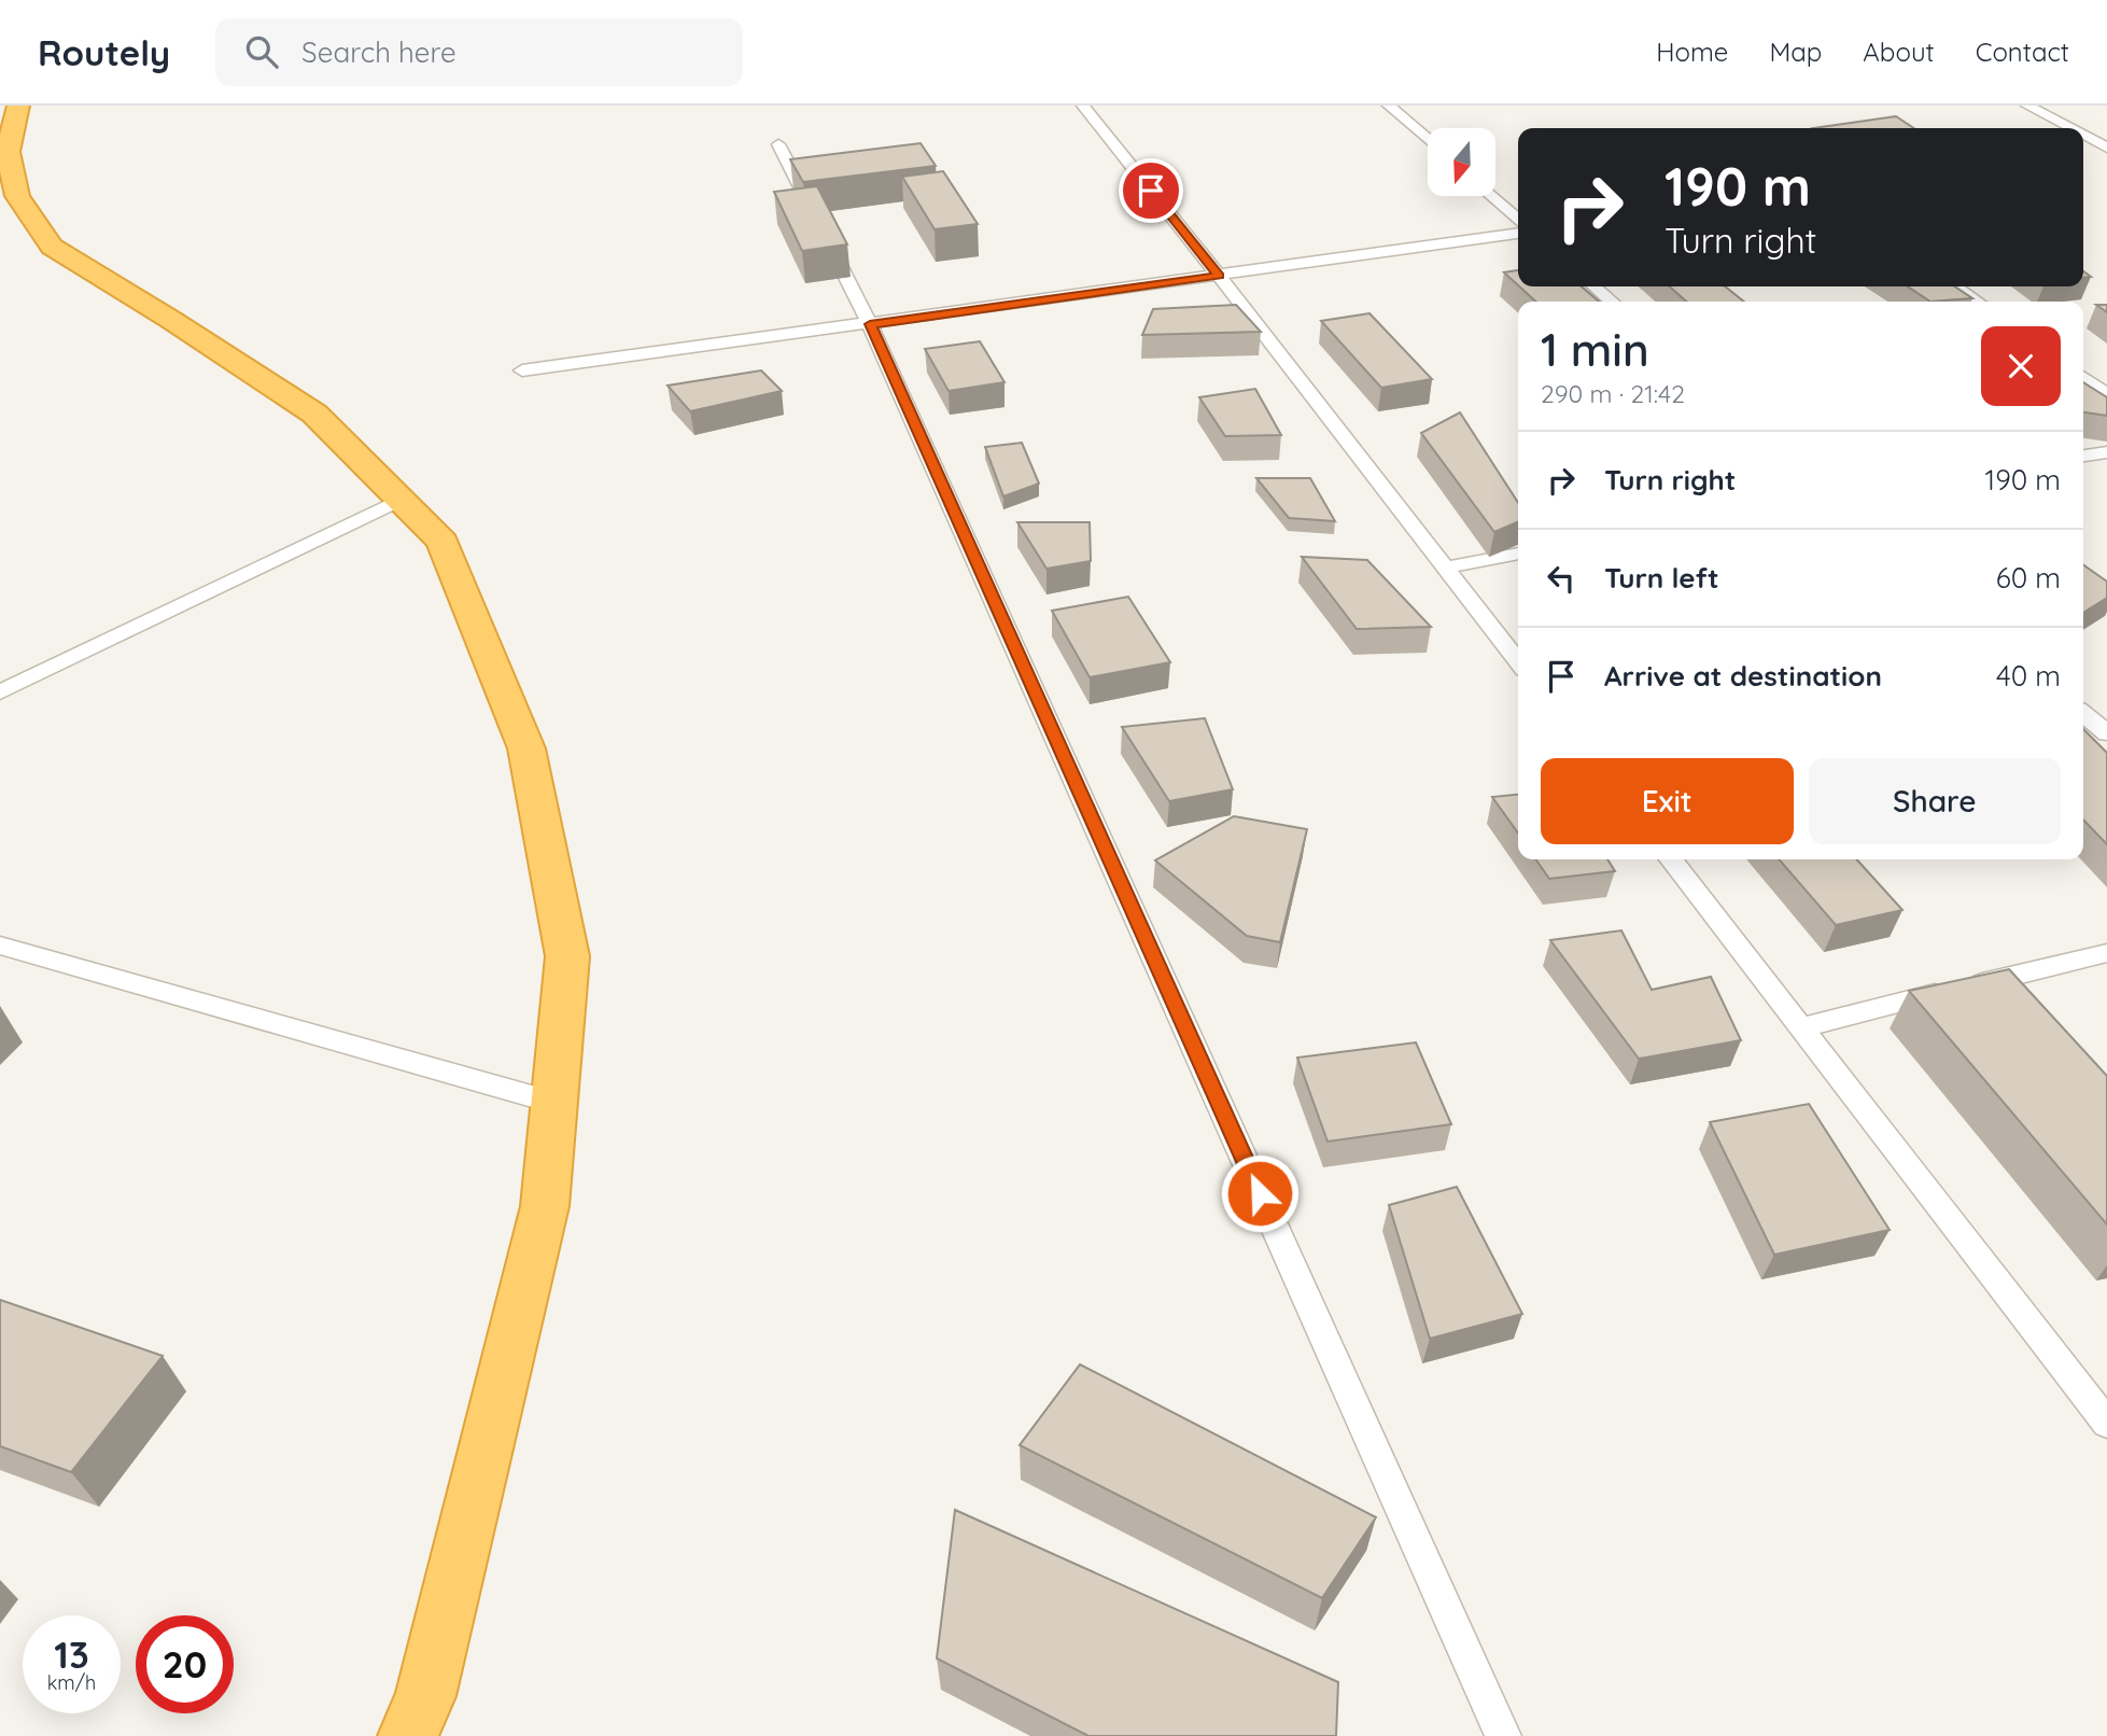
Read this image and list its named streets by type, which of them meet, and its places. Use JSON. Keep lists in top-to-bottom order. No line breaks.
{"north":"bottom","page":{"header":"Routely","search":"Search here","nav":["Home","Map","About","Contact"],"turn":["190 m","Turn right"],"heading":["1 min","290 m · 21:42"],"list":[{"name":"Turn right","value":"190 m"},{"name":"Turn left","value":"60 m"},{"name":"Arrive at destination","value":"40 m"}],"buttons":["Exit","Share"],"speed":"13 km/h","limit":"20"}}
